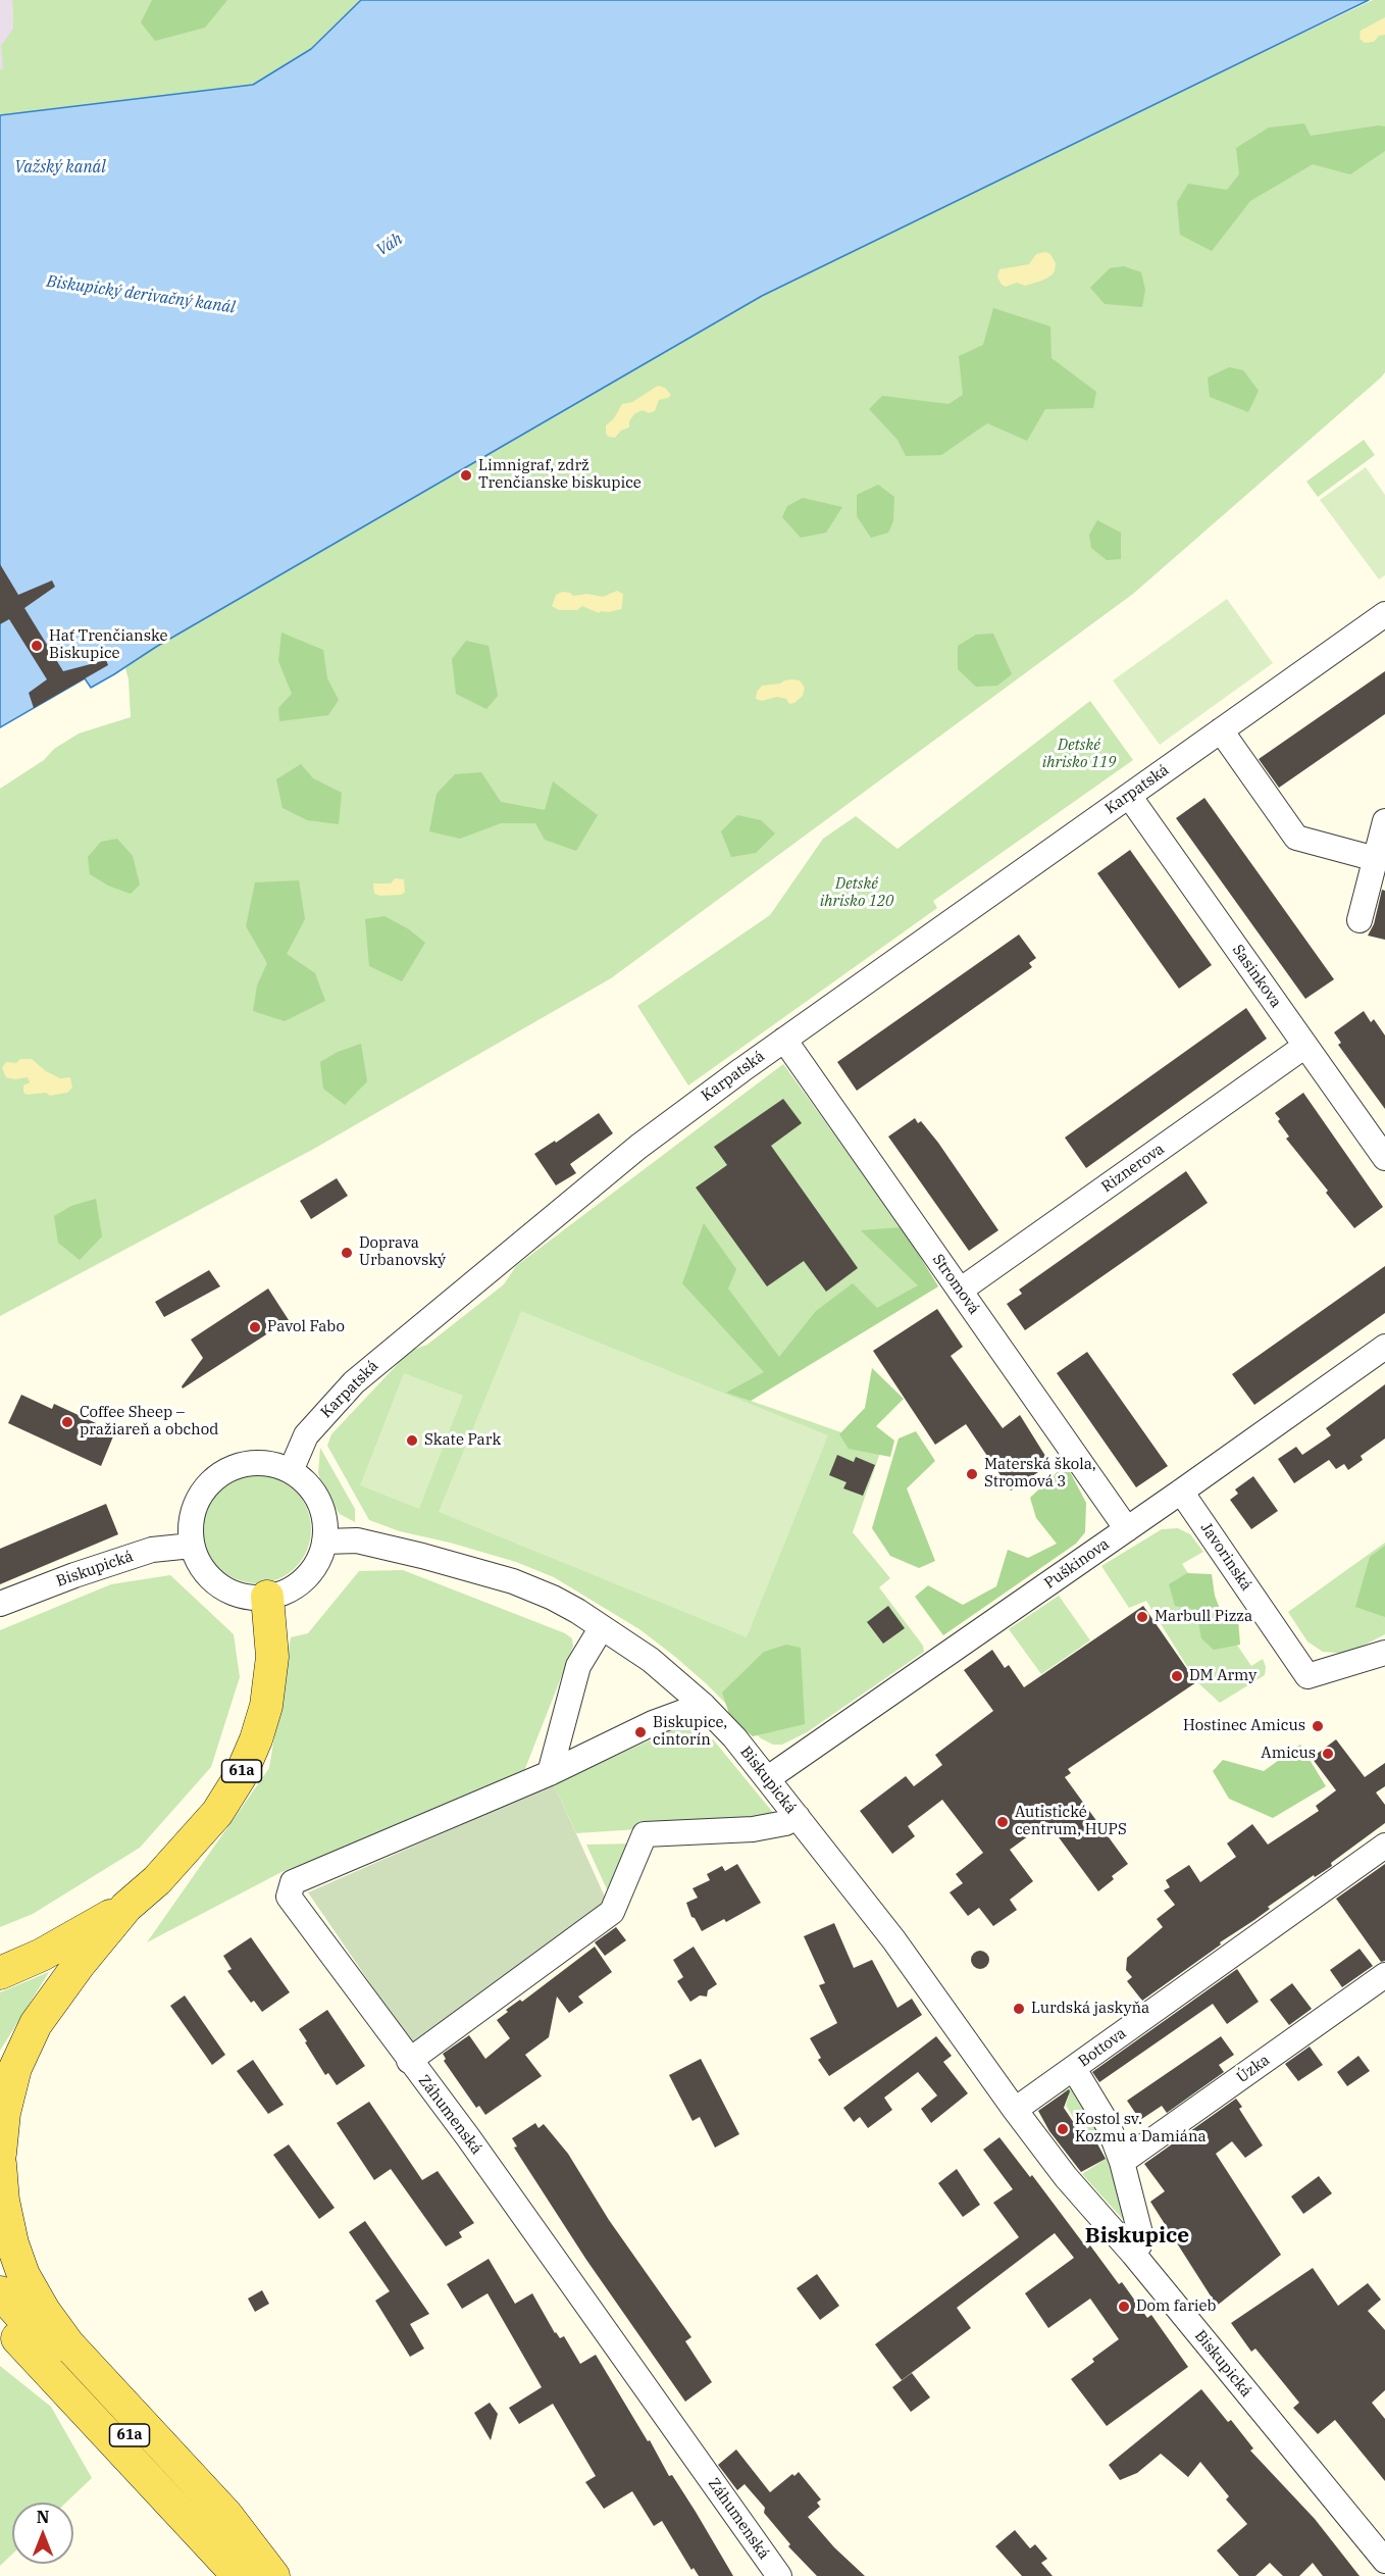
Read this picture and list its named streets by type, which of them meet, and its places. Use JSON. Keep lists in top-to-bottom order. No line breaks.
{"streets":{"main road":["61a"],"street":["Karpatská","Sasinkova","Riznerova","Stromová","Javorinská","Puškinova","Biskupická","Bottova","Úzka","Záhumenská"]},"crossings":[["Karpatská","Sasinkova"],["Karpatská","Stromová"],["Karpatská","Biskupická"],["Karpatská","61a"],["Sasinkova","Riznerova"],["Riznerova","Stromová"],["Stromová","Puškinova"],["Javorinská","Puškinova"],["Puškinova","Biskupická"],["Biskupická","61a"],["Biskupická","Bottova"],["Biskupická","Záhumenská"],["Bottova","Úzka"]],"districts":["Biskupice"],"water":["Važský kanál","Váh","Biskupický derivačný kanál"],"parks":["Detské ihrisko 119","Detské ihrisko 120"],"places":["Limnigraf, zdrž Trenčianske biskupice","Hať Trenčianske Biskupice","Doprava Urbanovský","Pavol Fabo","Coffee Sheep – pražiareň a obchod","Skate Park","Materská škola, Stromová 3","Marbull Pizza","DM Army","Hostinec Amicus","Biskupice, cintorín","Amicus","Autistické centrum, HUPS","Lurdská jaskyňa","Kostol sv. Kozmu a Damiána","Dom farieb"],"north":"top"}
